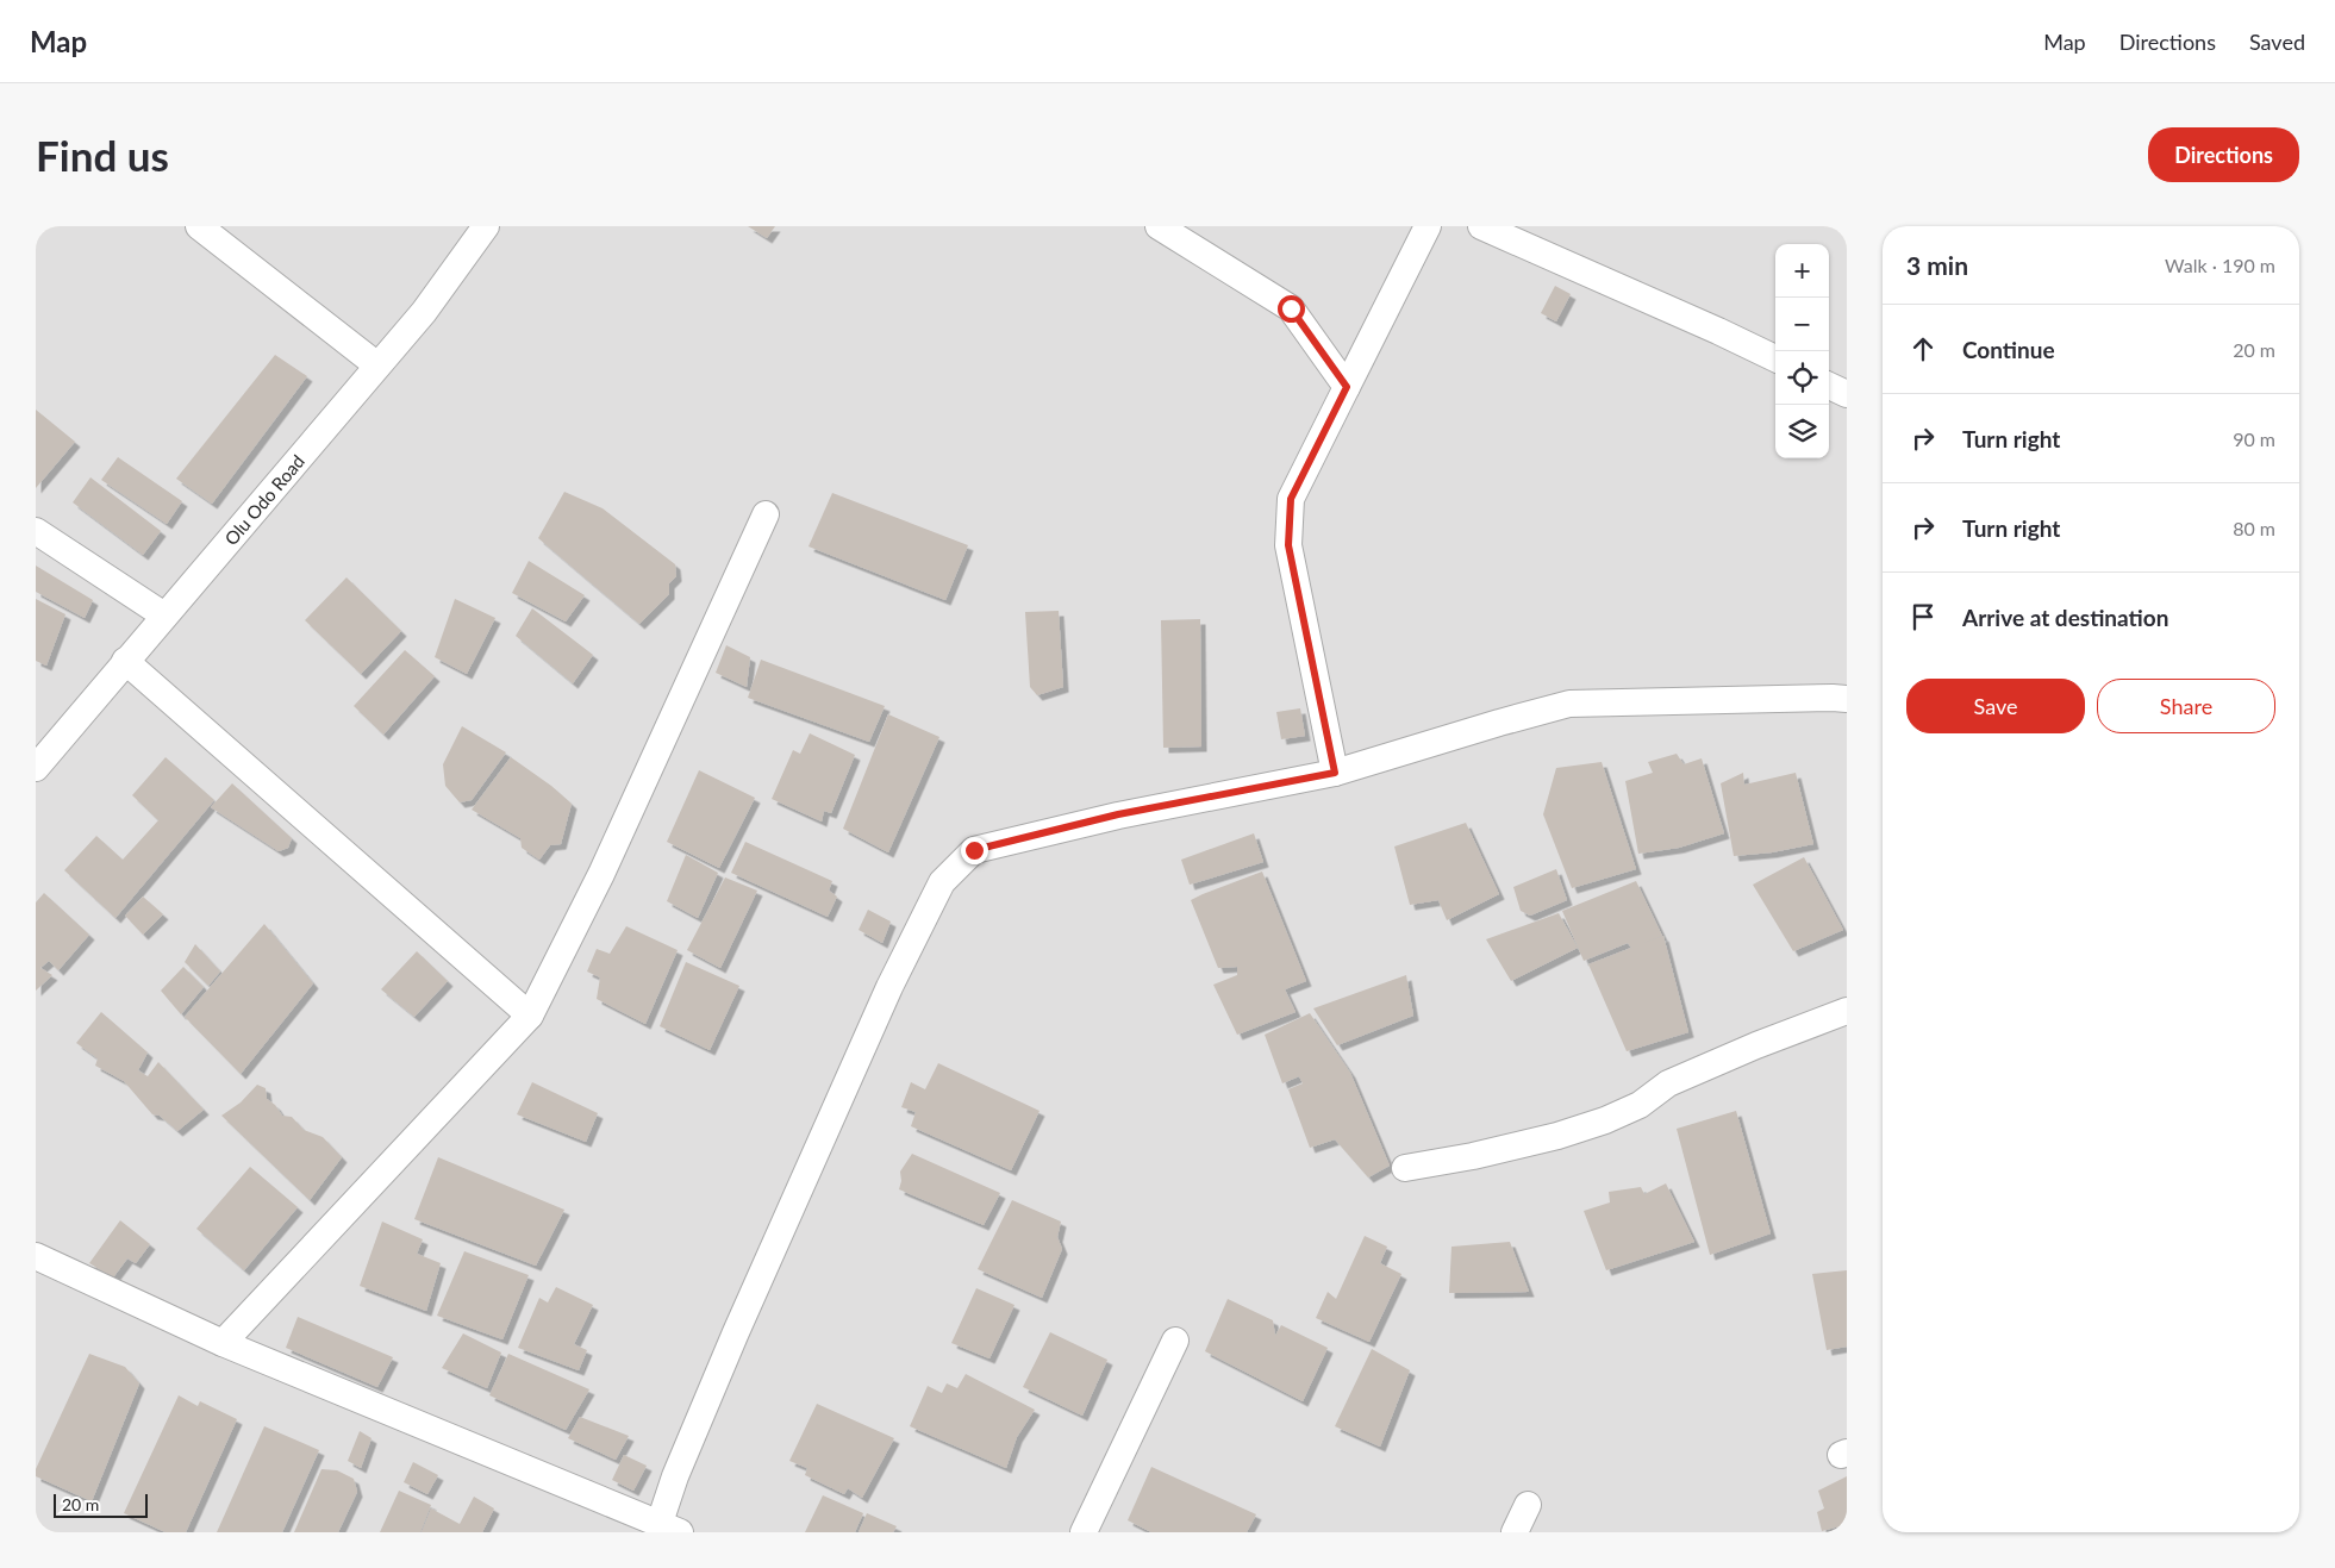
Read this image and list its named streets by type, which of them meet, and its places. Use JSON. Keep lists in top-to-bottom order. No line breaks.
{"streets":{"street":["Olu Odo Road"]},"scale_bar":"20 m","page":{"header":"Map","nav":["Map","Directions","Saved"],"buttons":["Directions",["Save","Share"]],"title":"Find us","heading":["3 min","Walk · 190 m"],"map_buttons":["+","−"],"list":[["Continue","20 m"],["Turn right","90 m"],["Turn right","80 m"],"Arrive at destination"],"scale":"20 m"}}
